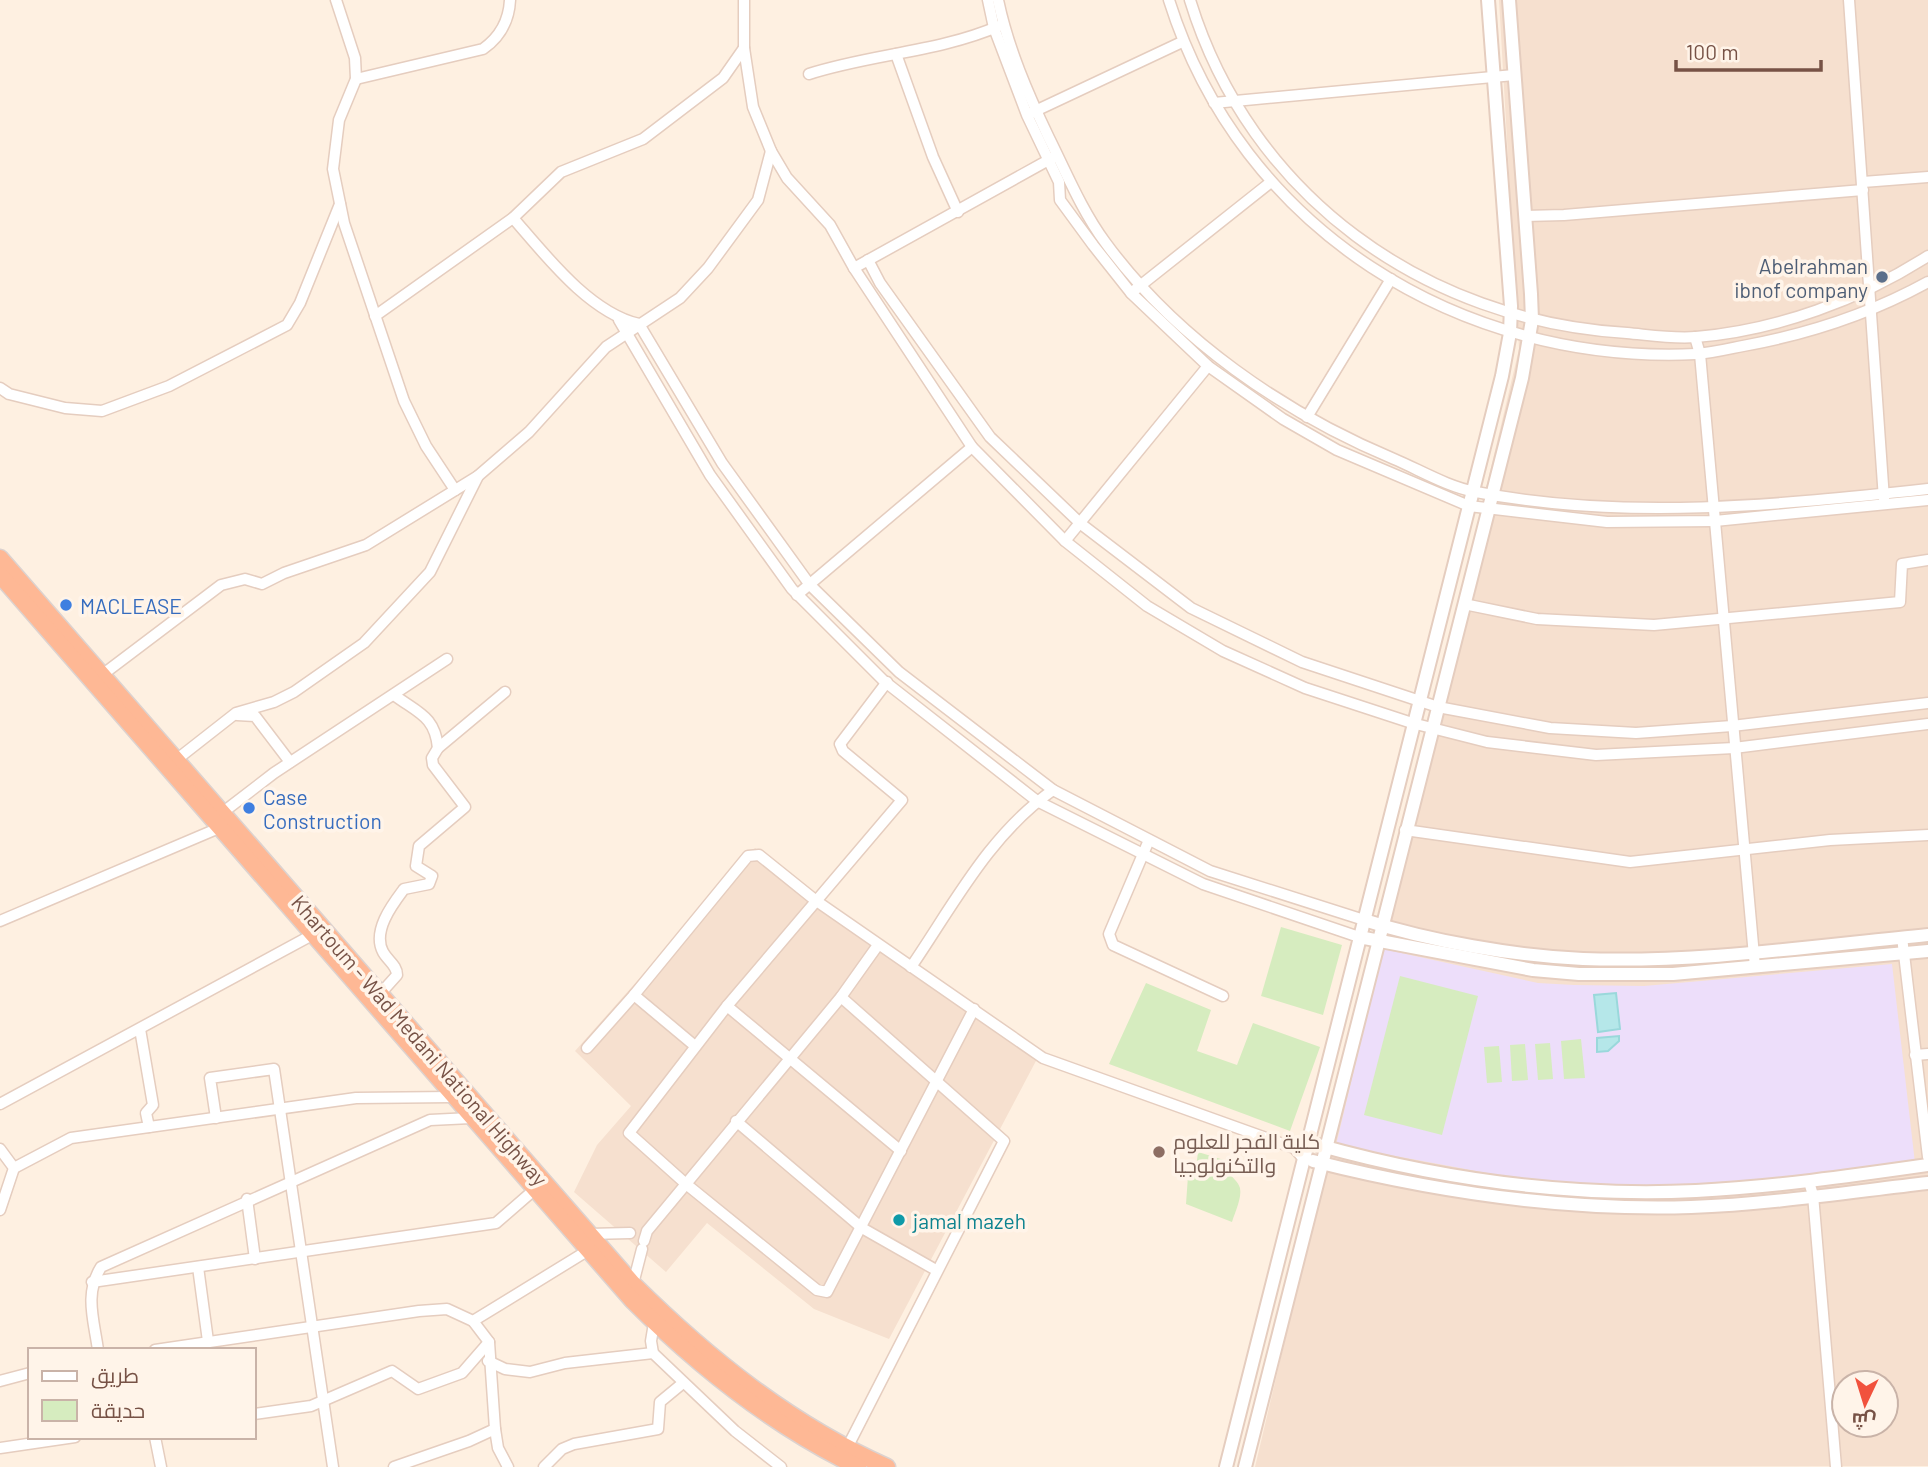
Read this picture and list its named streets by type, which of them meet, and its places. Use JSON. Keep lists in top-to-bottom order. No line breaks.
{"streets":{"highway":["Khartoum - Wad Medani National Highway"]},"places":["Abelrahman ibnof company","MACLEASE","Case Construction","كلية الفجر للعلوم والتكنولوجيا","jamal mazeh"],"legend":["طريق","حديقة"],"scale_bar":"100 m","north":"bottom"}
